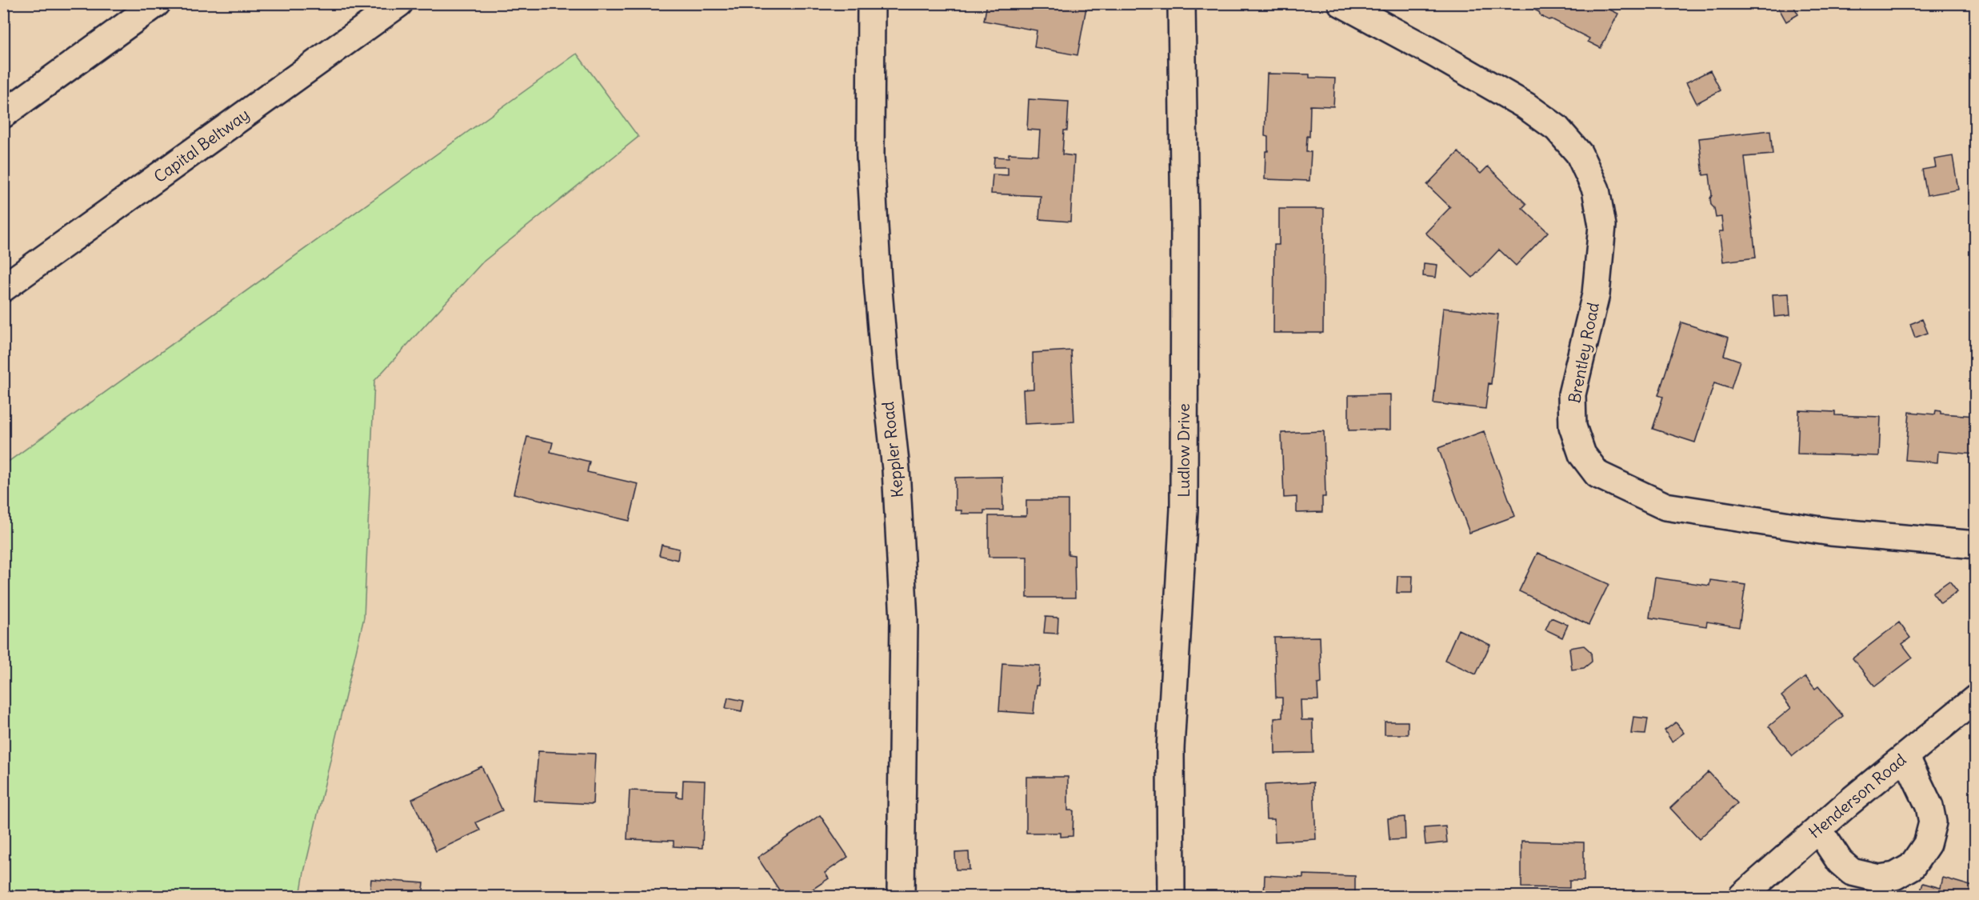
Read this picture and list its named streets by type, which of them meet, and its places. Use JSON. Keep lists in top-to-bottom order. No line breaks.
{"streets":{"main road":["Capital Beltway","Brentley Road","Keppler Road","Ludlow Drive","Henderson Road"]}}
